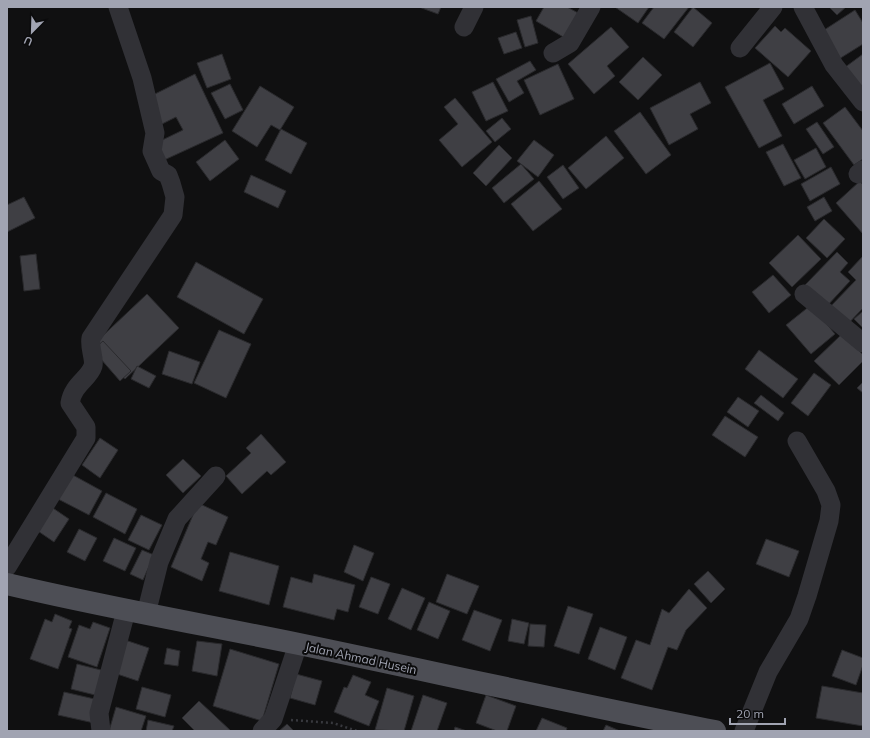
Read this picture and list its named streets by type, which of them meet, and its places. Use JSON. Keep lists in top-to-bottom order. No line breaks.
{"streets":{"main road":["Jalan Ahmad Husein"]},"scale_bar":"20 m","north":"bottom left"}
